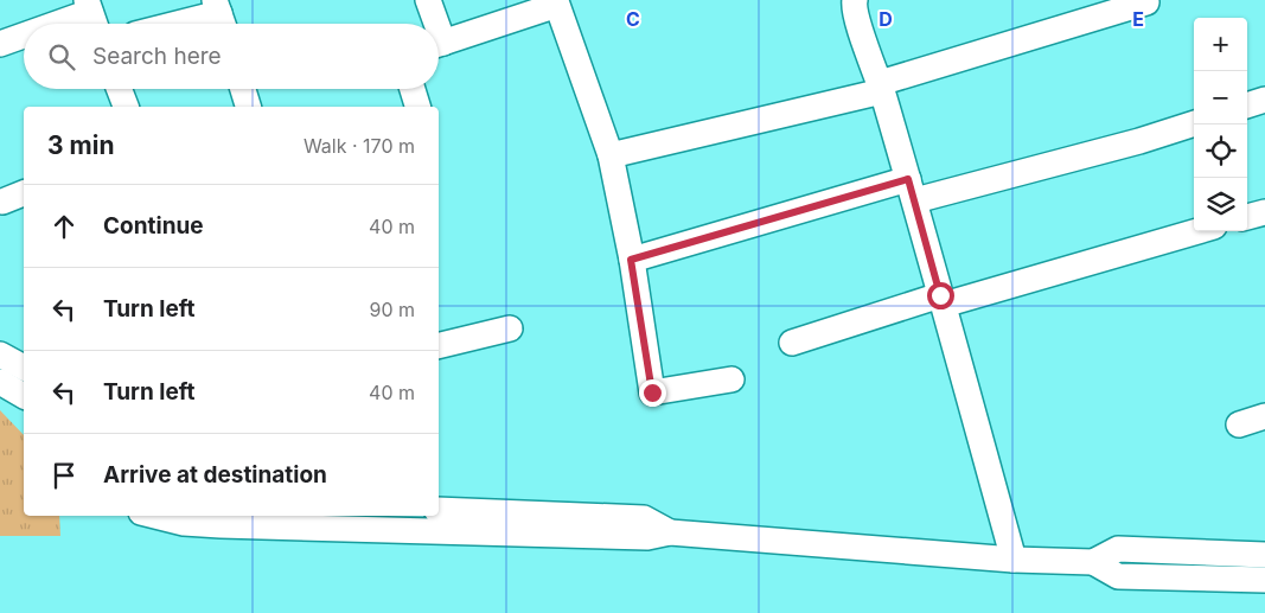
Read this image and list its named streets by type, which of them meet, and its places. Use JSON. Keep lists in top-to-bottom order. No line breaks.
{"page":{"map_buttons":["+","−"],"search":"Search here","heading":["3 min","Walk · 170 m"],"list":[["Continue","40 m"],["Turn left","90 m"],["Turn left","40 m"],"Arrive at destination"]},"grid":{"columns":["C","D","E"]}}
